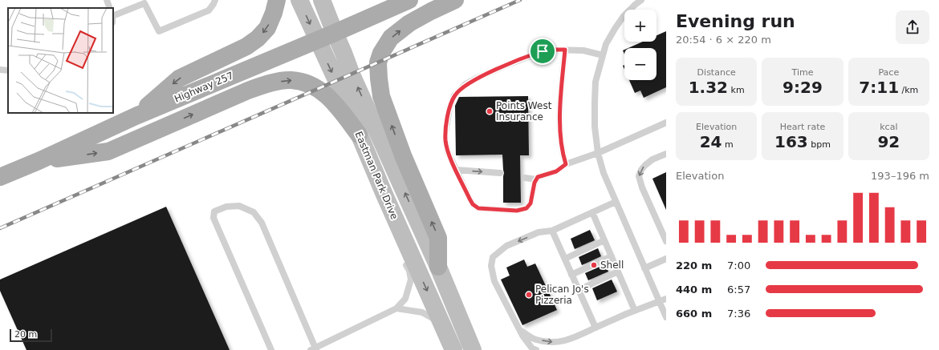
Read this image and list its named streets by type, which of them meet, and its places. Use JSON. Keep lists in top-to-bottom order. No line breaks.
{"streets":{"main road":["Highway 257"],"street":["Eastman Park Drive"]},"crossings":[["Highway 257","Eastman Park Drive"]],"places":["Points West Insurance","Shell","Pelican Jo's Pizzeria"],"scale_bar":"20 m","page":{"heading":["Evening run","20:54 · 6 × 220 m"],"map_buttons":["+","−"],"stats":[["Distance","1.32 km"],["Time","9:29"],["Pace","7:11 /km"],["Elevation","24 m"],["Heart rate","163 bpm"],["kcal","92"]],"chart":["Elevation","193–196 m"],"list":[{"name":"220 m","note":"7:00"},{"name":"440 m","note":"6:57"},{"name":"660 m","note":"7:36"}],"scale":"20 m"}}
